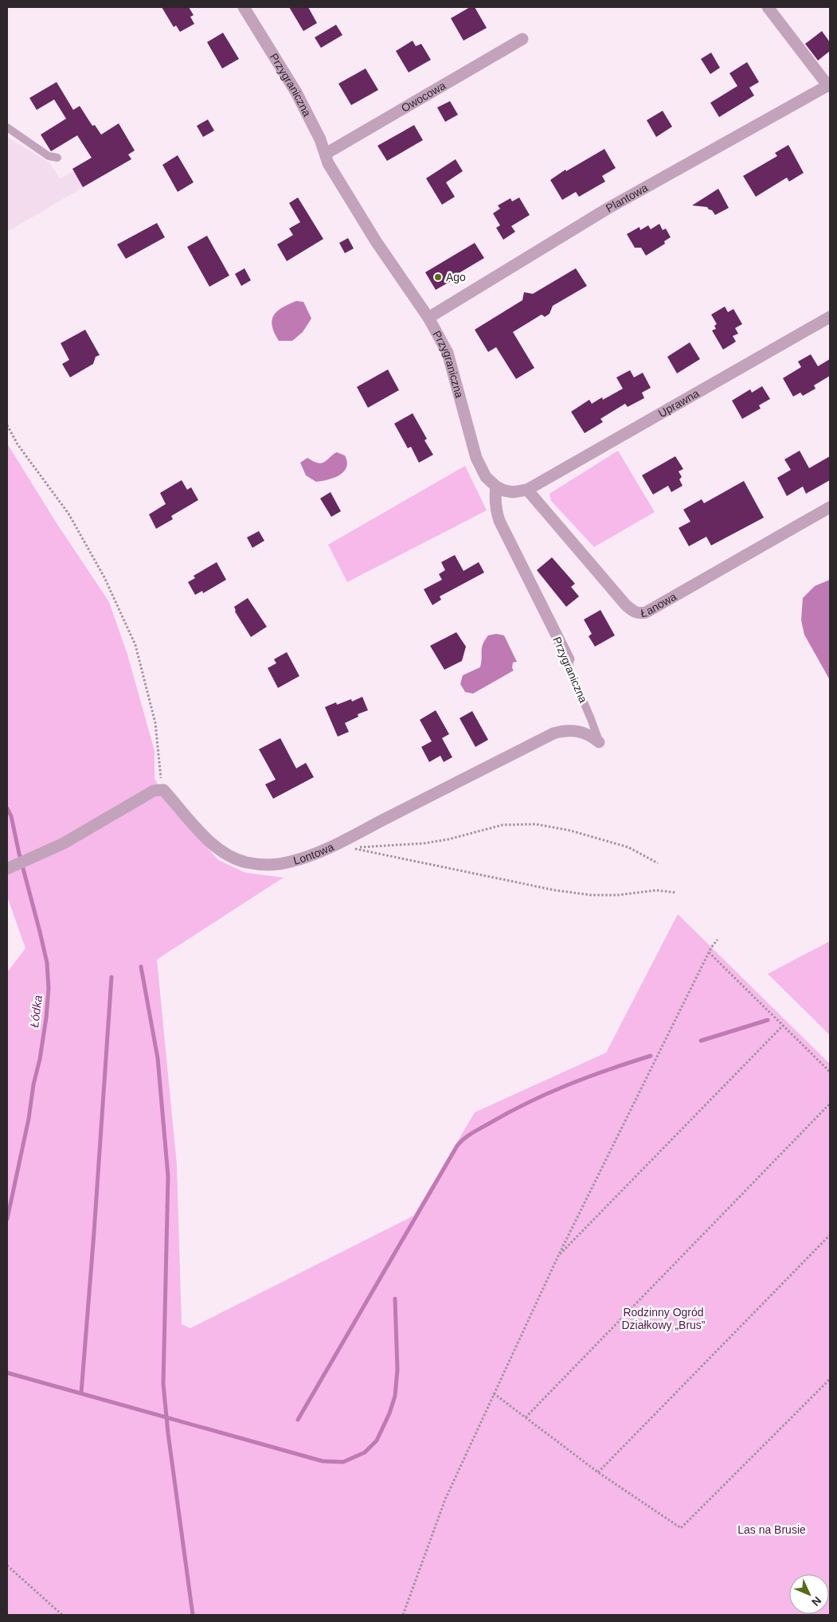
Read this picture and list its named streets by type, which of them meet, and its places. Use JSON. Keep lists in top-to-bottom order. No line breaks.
{"streets":{"street":["Przygraniczna","Owocowa","Plantowa","Uprawna","Łanowa","Lontowa"]},"crossings":[["Przygraniczna","Owocowa"],["Przygraniczna","Plantowa"],["Przygraniczna","Lontowa"],["Uprawna","Łanowa"]],"water":["Łódka"],"parks":["Rodzinny Ogród Działkowy „Brus”","Las na Brusie"],"places":["Ago"],"north":"bottom right"}
